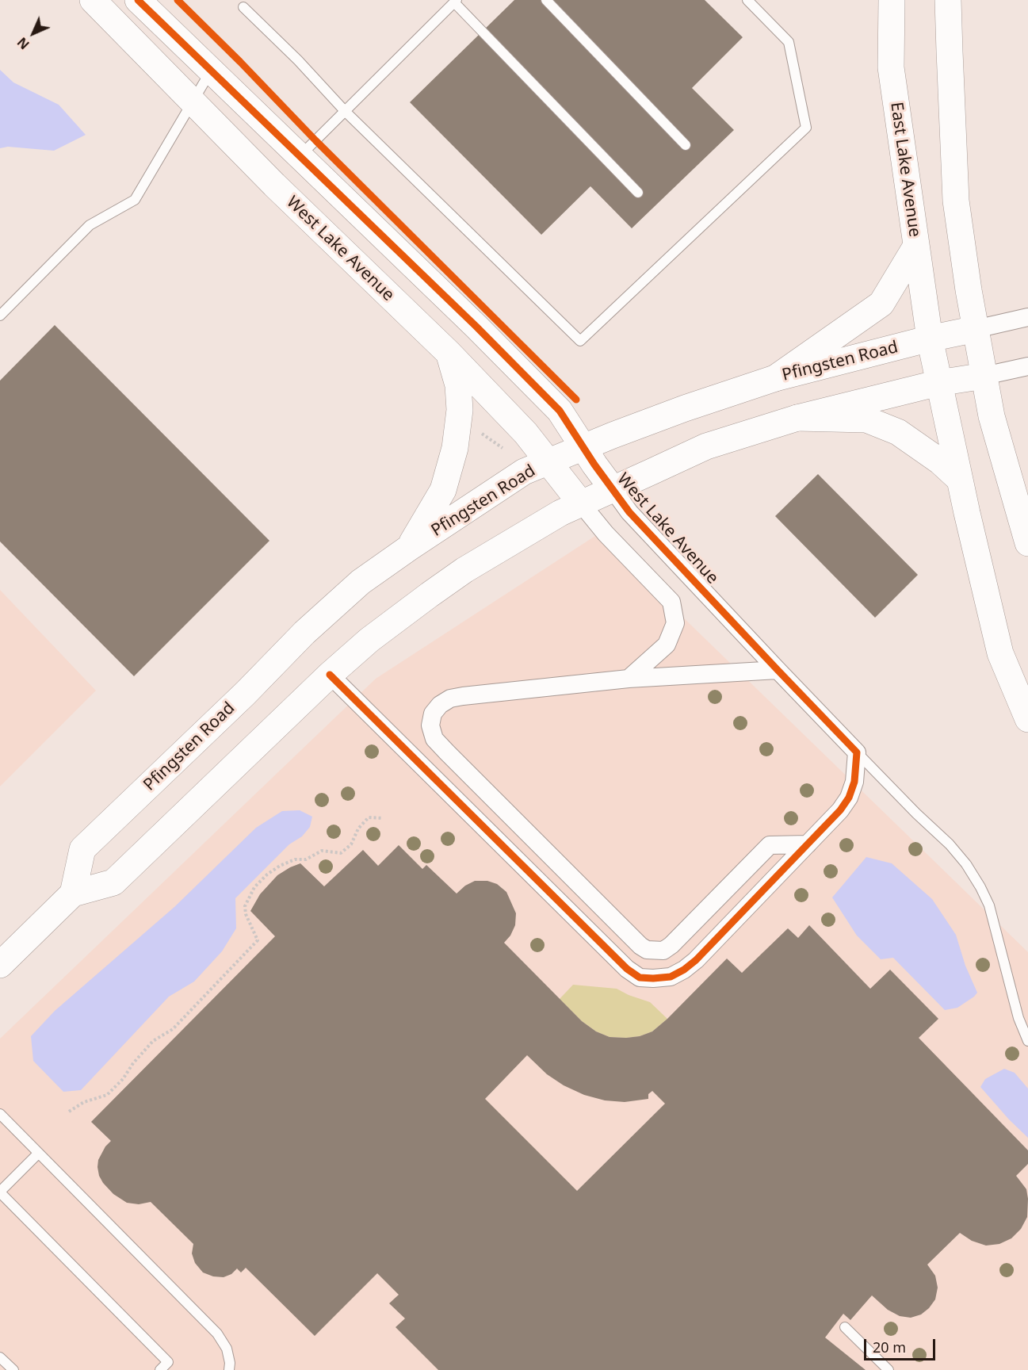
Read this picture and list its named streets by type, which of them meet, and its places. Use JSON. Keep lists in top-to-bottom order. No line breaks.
{"streets":{"main road":["East Lake Avenue","West Lake Avenue","Pfingsten Road"]},"crossings":[["East Lake Avenue","Pfingsten Road"],["West Lake Avenue","Pfingsten Road"]],"scale_bar":"20 m","north":"bottom left"}
